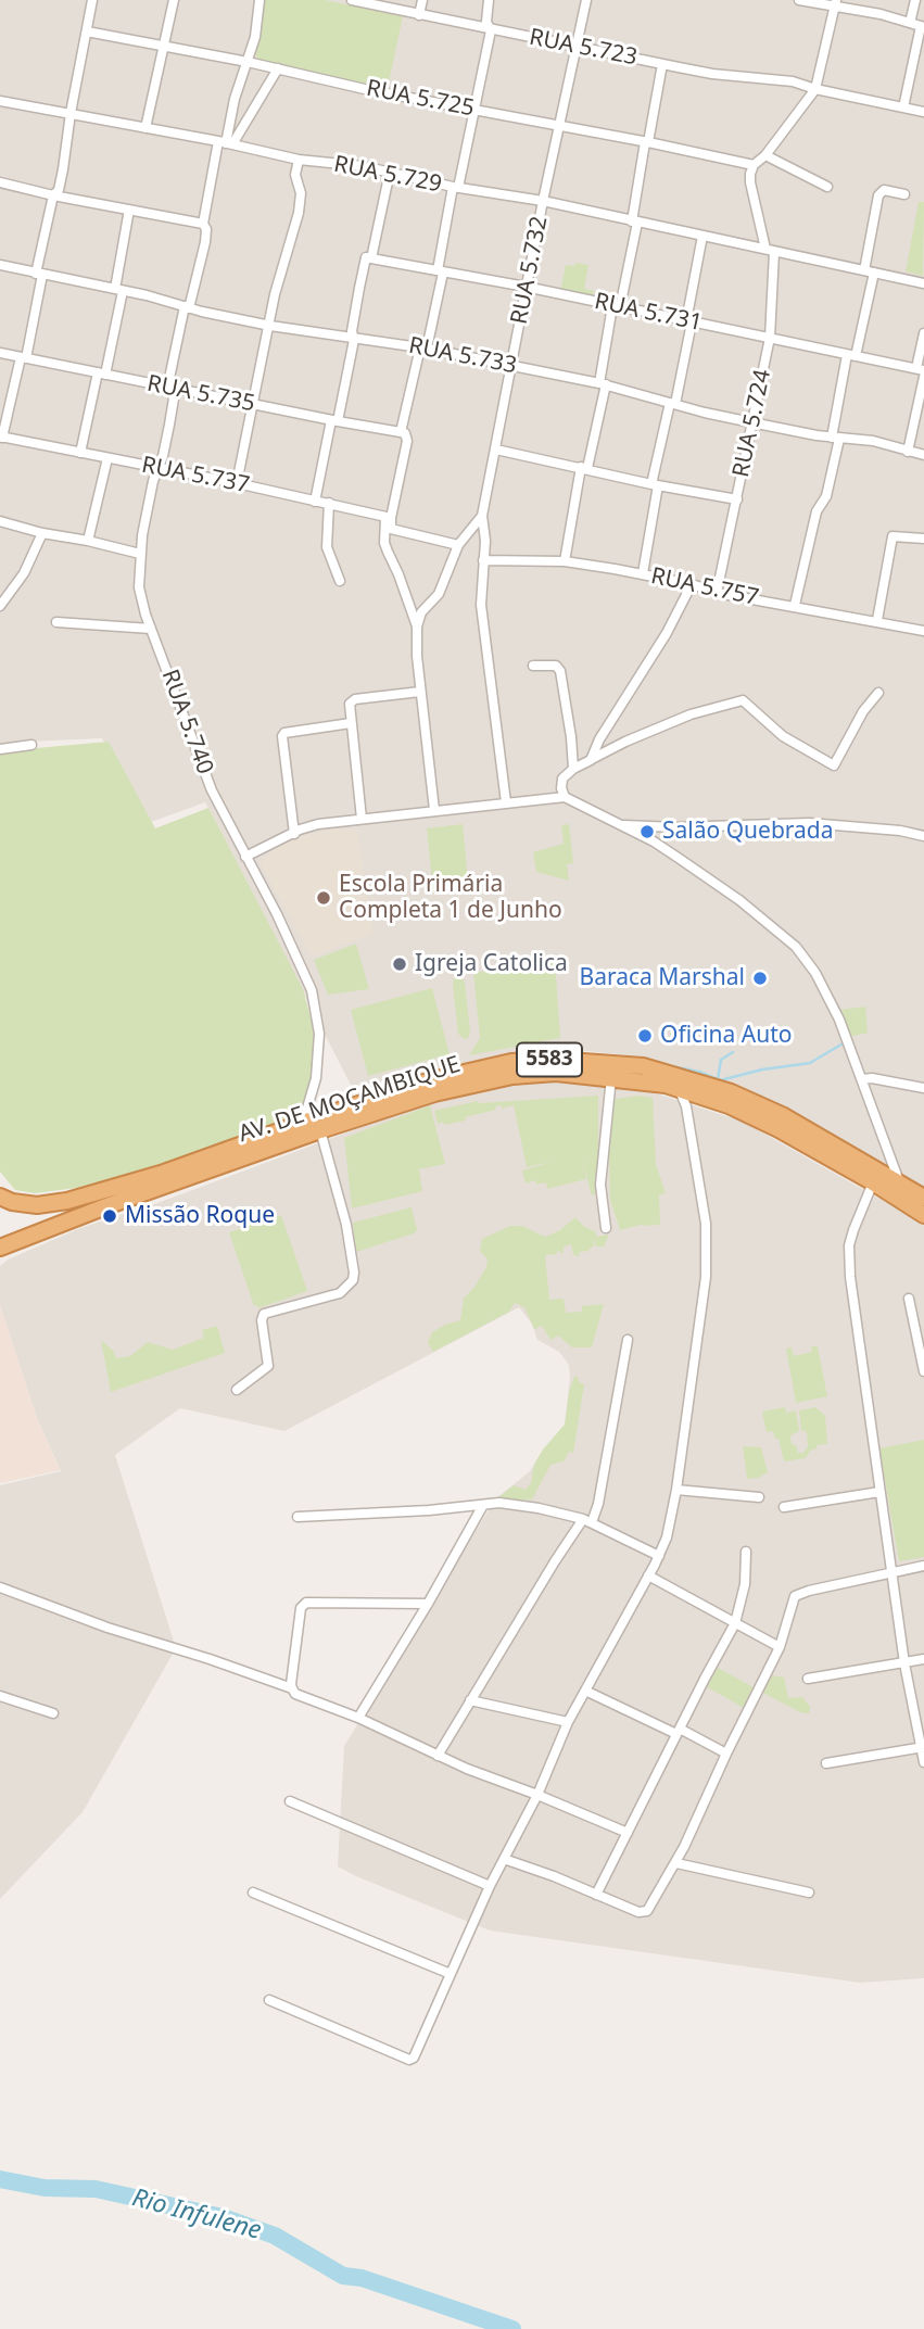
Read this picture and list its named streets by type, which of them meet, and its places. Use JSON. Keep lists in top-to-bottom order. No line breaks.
{"streets":{"highway":["5583","AV. DE MOÇAMBIQUE"],"street":["RUA 5.723","RUA 5.725","RUA 5.729","RUA 5.732","RUA 5.731","RUA 5.733","RUA 5.735","RUA 5.724","RUA 5.737","RUA 5.757","RUA 5.740"]},"crossings":[["RUA 5.723","RUA 5.732"],["RUA 5.725","RUA 5.732"],["RUA 5.725","RUA 5.724"],["RUA 5.725","RUA 5.740"],["RUA 5.729","RUA 5.732"],["RUA 5.729","RUA 5.724"],["RUA 5.729","RUA 5.740"],["RUA 5.732","RUA 5.731"],["RUA 5.732","RUA 5.733"],["RUA 5.731","RUA 5.724"],["RUA 5.733","RUA 5.724"],["RUA 5.733","RUA 5.740"],["RUA 5.735","RUA 5.740"],["RUA 5.724","RUA 5.757"],["RUA 5.737","RUA 5.740"],["RUA 5.740","AV. DE MOÇAMBIQUE"]],"water":["Rio Infulene"],"places":["Salão Quebrada","Escola Primária Completa 1 de Junho","Igreja Catolica","Baraca Marshal","Oficina Auto","Missão Roque"]}
